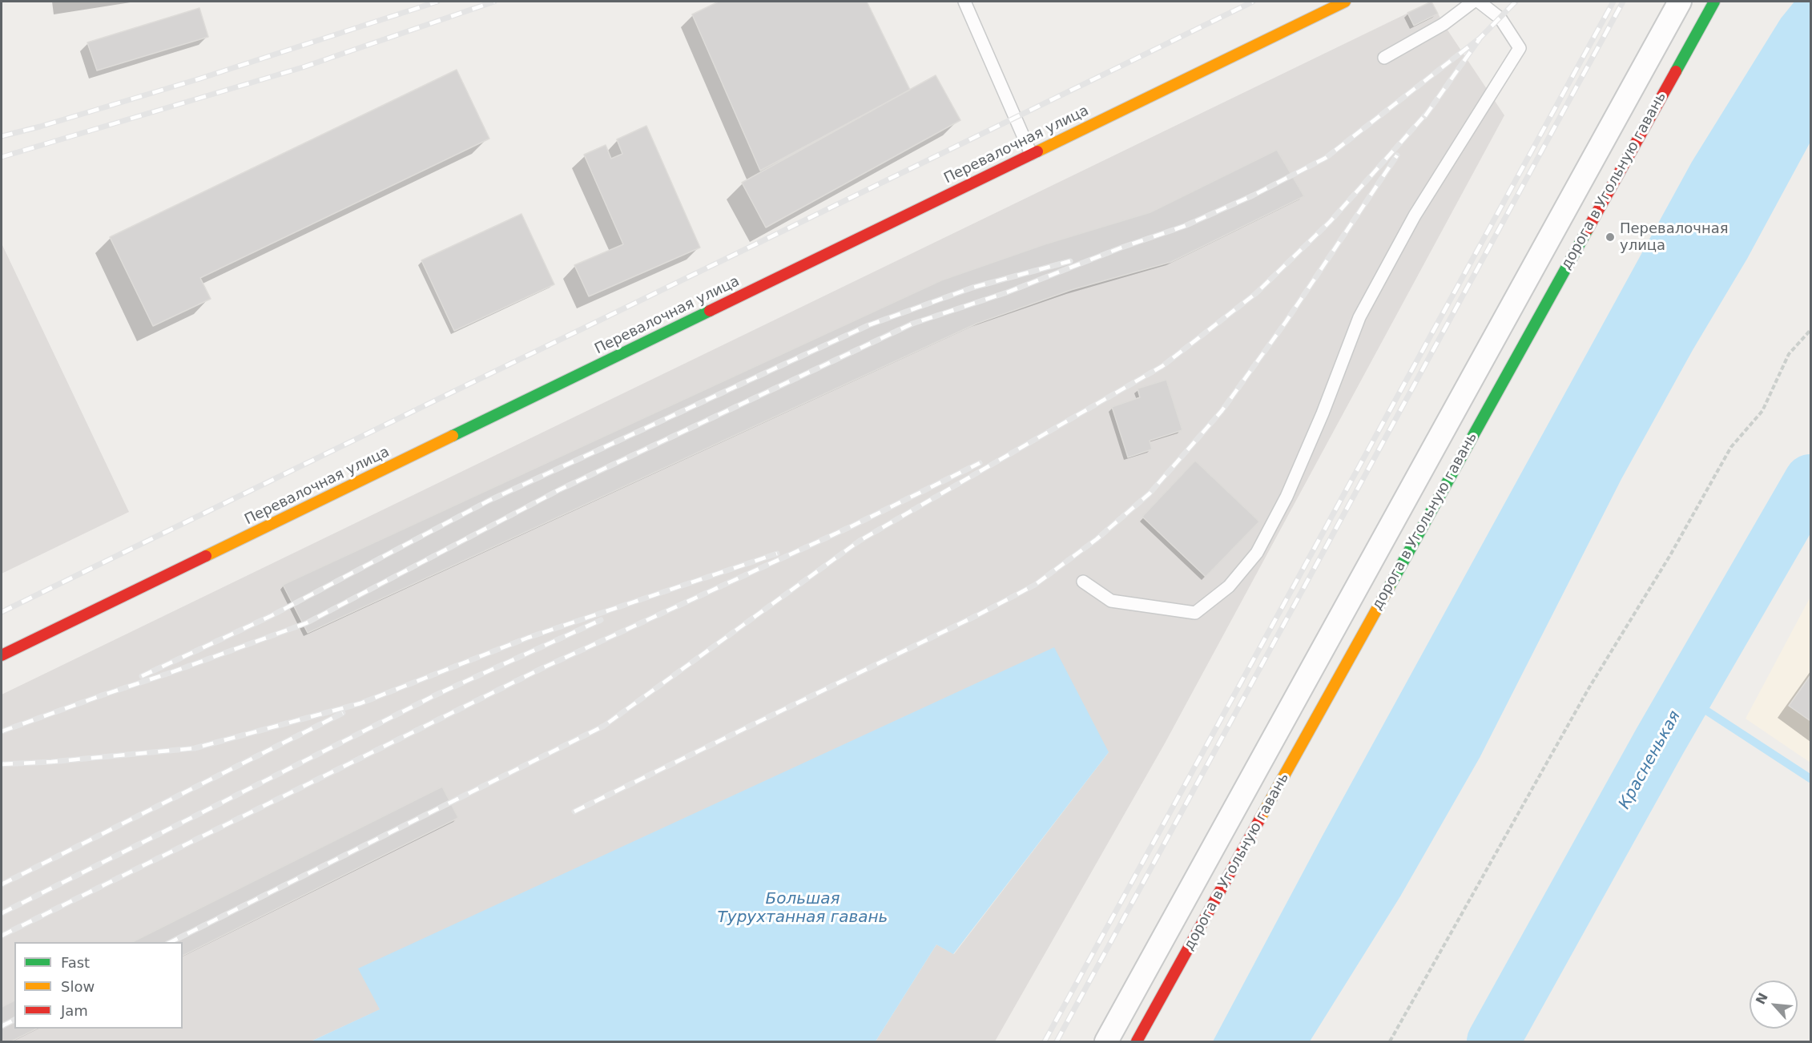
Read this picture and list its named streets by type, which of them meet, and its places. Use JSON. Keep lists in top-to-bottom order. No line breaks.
{"streets":{"street":["Перевалочная улица","дорога в Угольную гавань"]},"water":["Красненькая","Большая Турухтанная гавань"],"places":["Перевалочная улица"],"legend":["Fast","Slow","Jam"],"north":"top left"}
